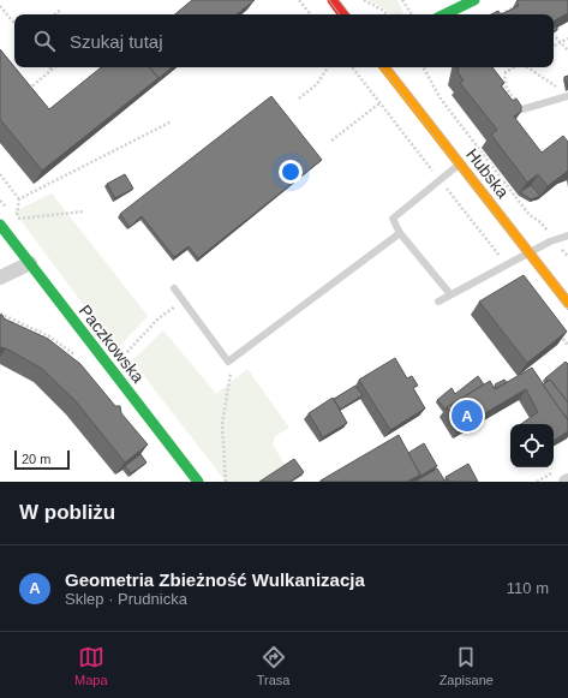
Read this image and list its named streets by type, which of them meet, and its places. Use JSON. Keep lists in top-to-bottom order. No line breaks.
{"streets":{"street":["Hubska","Paczkowska"]},"scale_bar":"20 m","page":{"search":"Szukaj tutaj","pins":"A","scale":"20 m","heading":"W pobliżu","list":[{"mark":"A","name":"Geometria Zbieżność Wulkanizacja","note":"Sklep · Prudnicka","value":"110 m"}],"nav":["Mapa","Trasa","Zapisane"]}}
